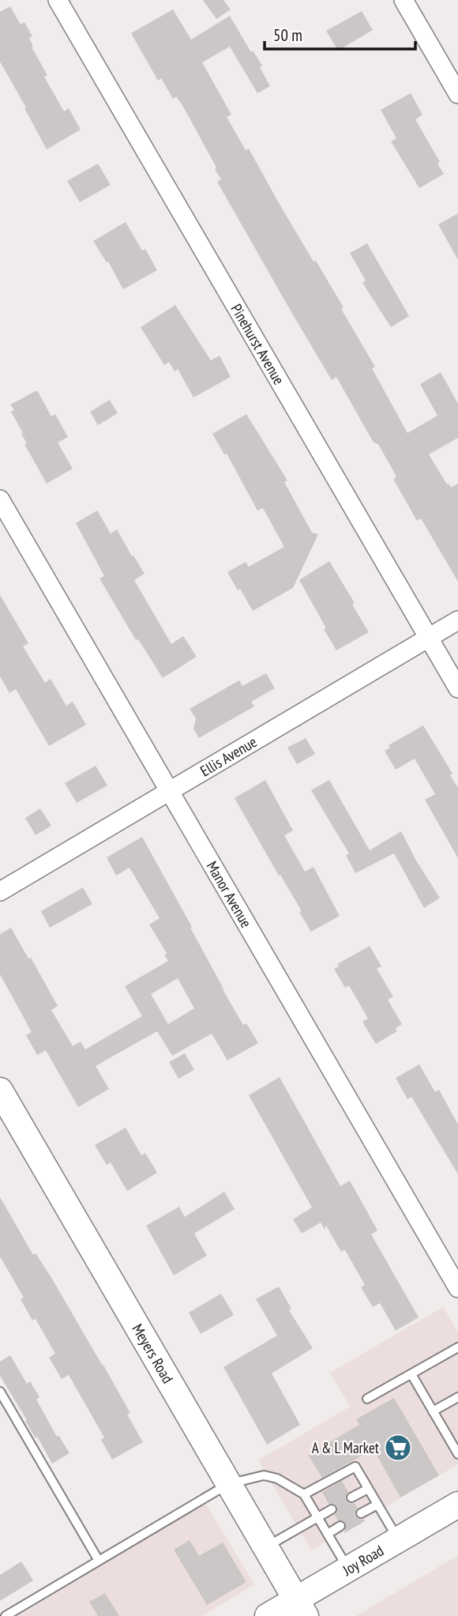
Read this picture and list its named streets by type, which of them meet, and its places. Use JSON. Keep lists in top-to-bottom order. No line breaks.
{"streets":{"street":["Pinehurst Avenue","Ellis Avenue","Manor Avenue","Meyers Road","Joy Road"]},"crossings":[["Pinehurst Avenue","Ellis Avenue"],["Ellis Avenue","Manor Avenue"],["Meyers Road","Joy Road"]],"places":{"supermarket":["A & L Market"]},"scale_bar":"50 m"}
